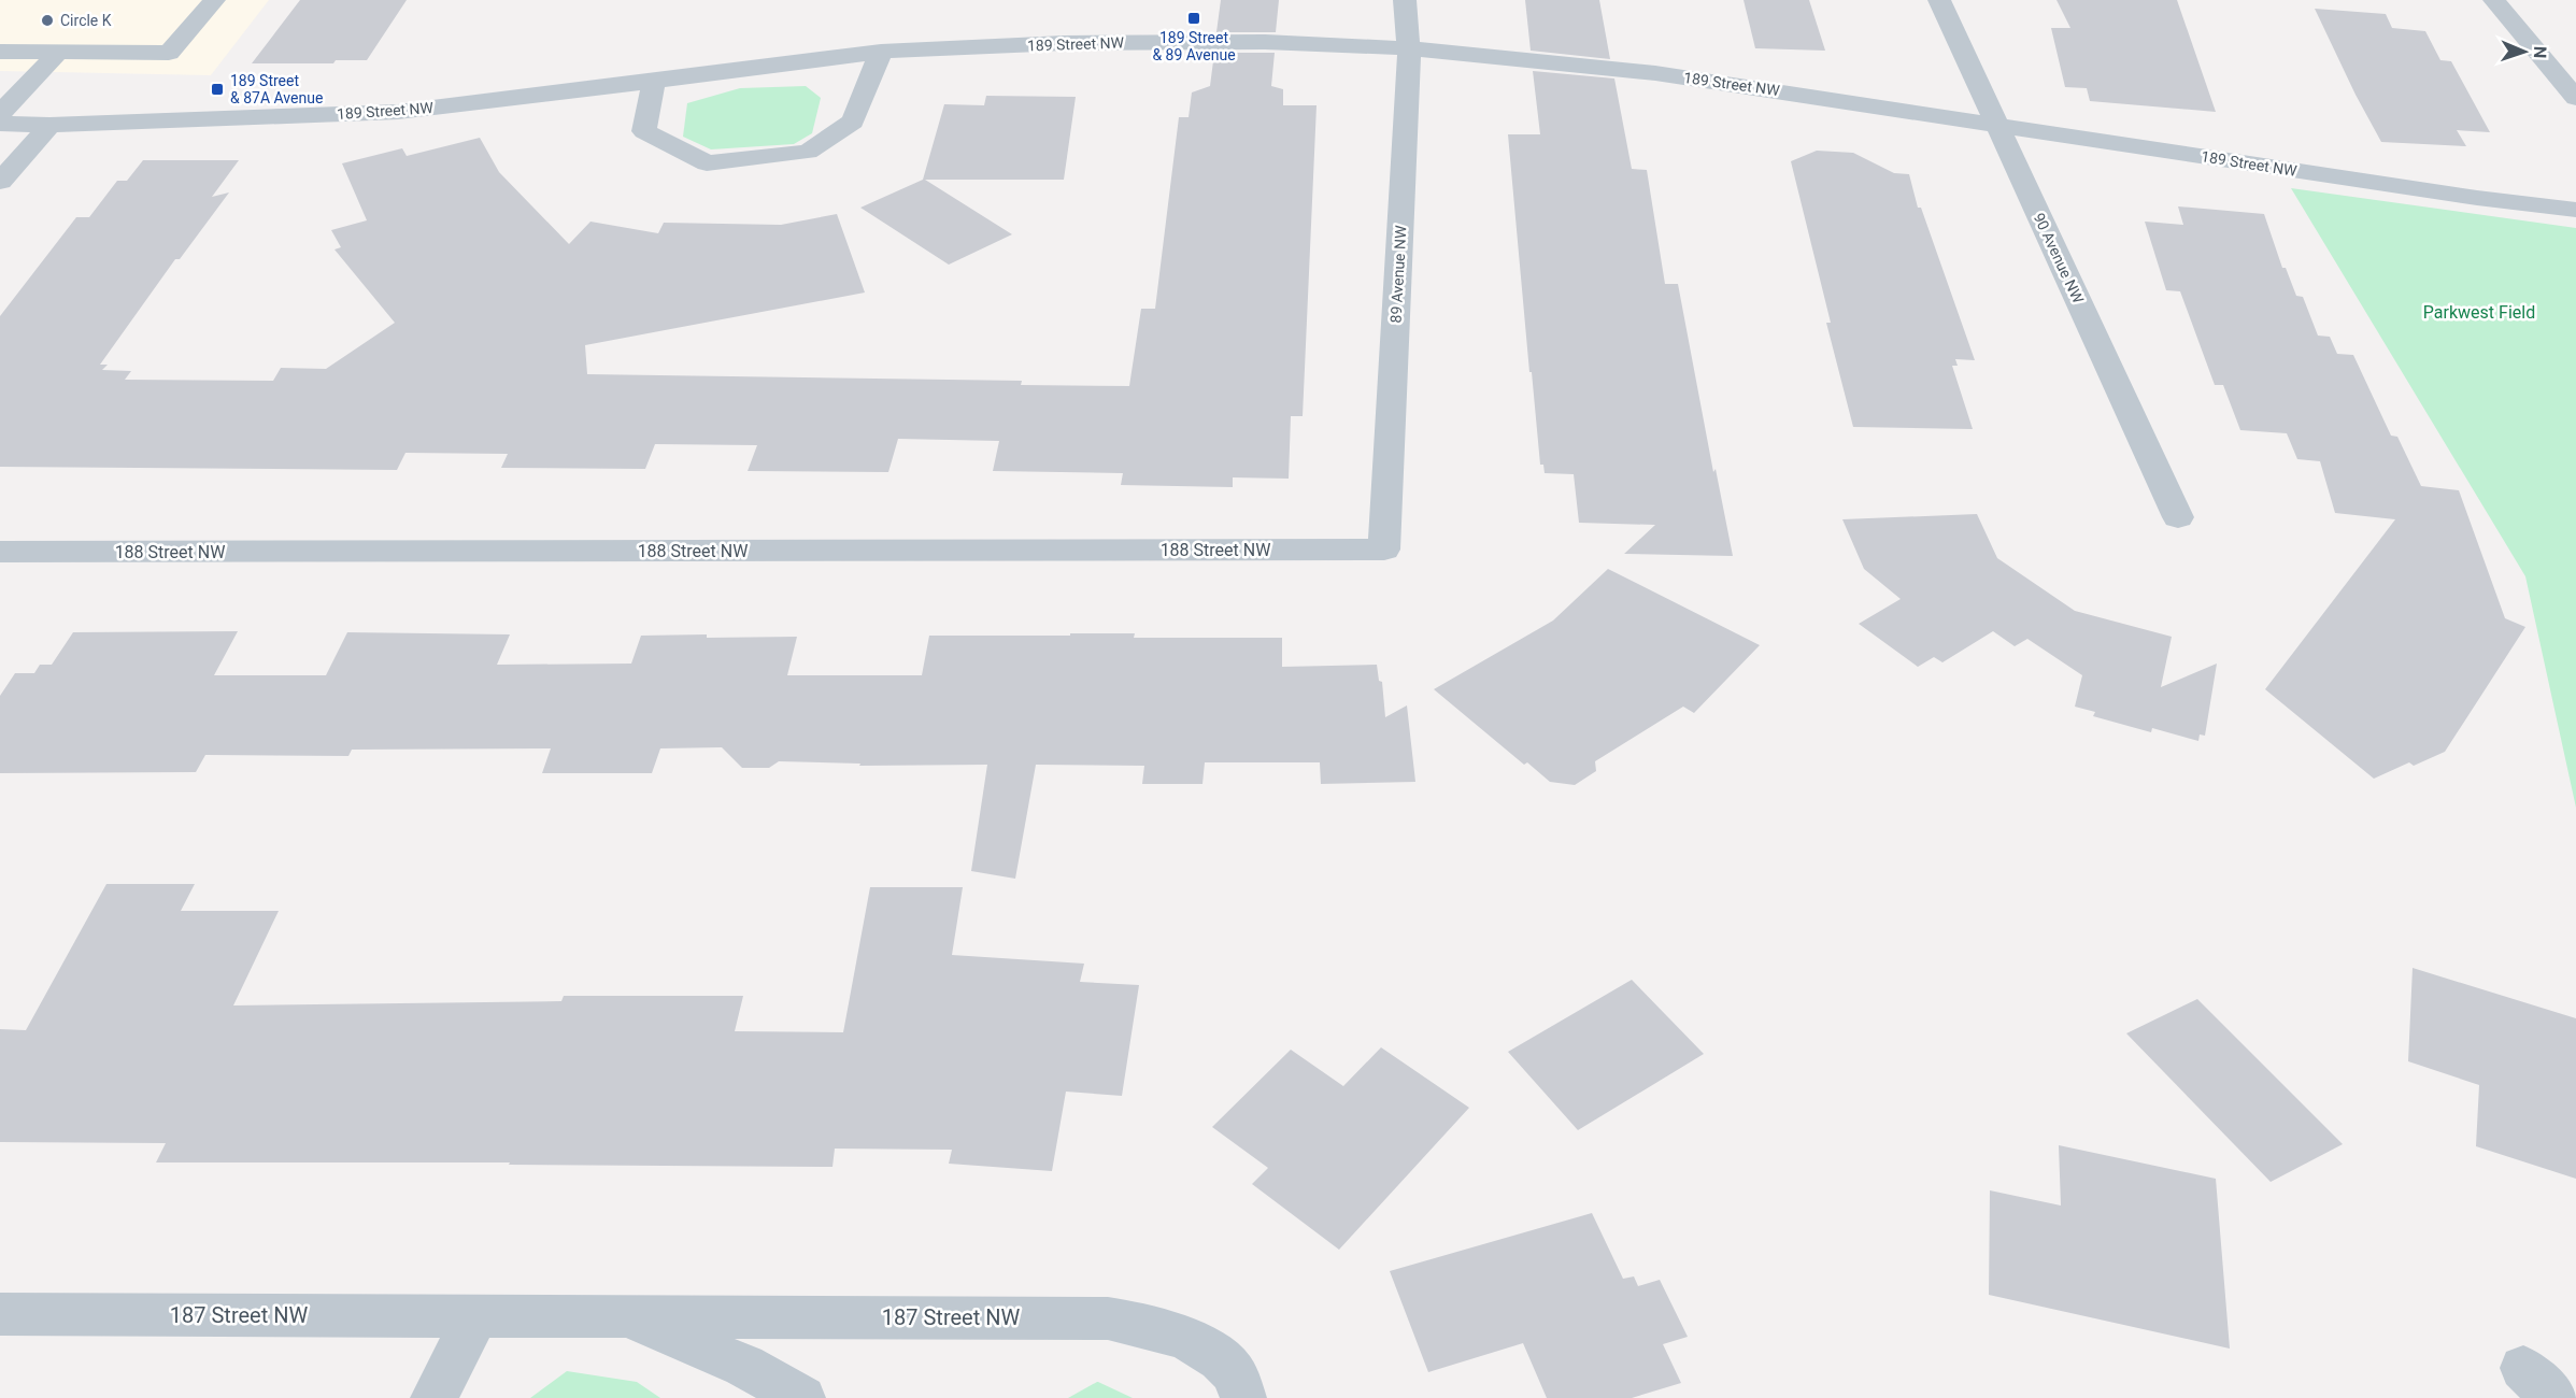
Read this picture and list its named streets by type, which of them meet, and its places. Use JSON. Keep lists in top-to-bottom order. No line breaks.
{"streets":{"street":["189 Street NW","90 Avenue NW","89 Avenue NW","188 Street NW","187 Street NW"]},"crossings":[["189 Street NW","90 Avenue NW"],["189 Street NW","89 Avenue NW"],["89 Avenue NW","188 Street NW"]],"parks":["Parkwest Field"],"places":{"transit":["189 Street & 89 Avenue","189 Street & 87A Avenue"],"other":["Circle K"]},"north":"right"}
